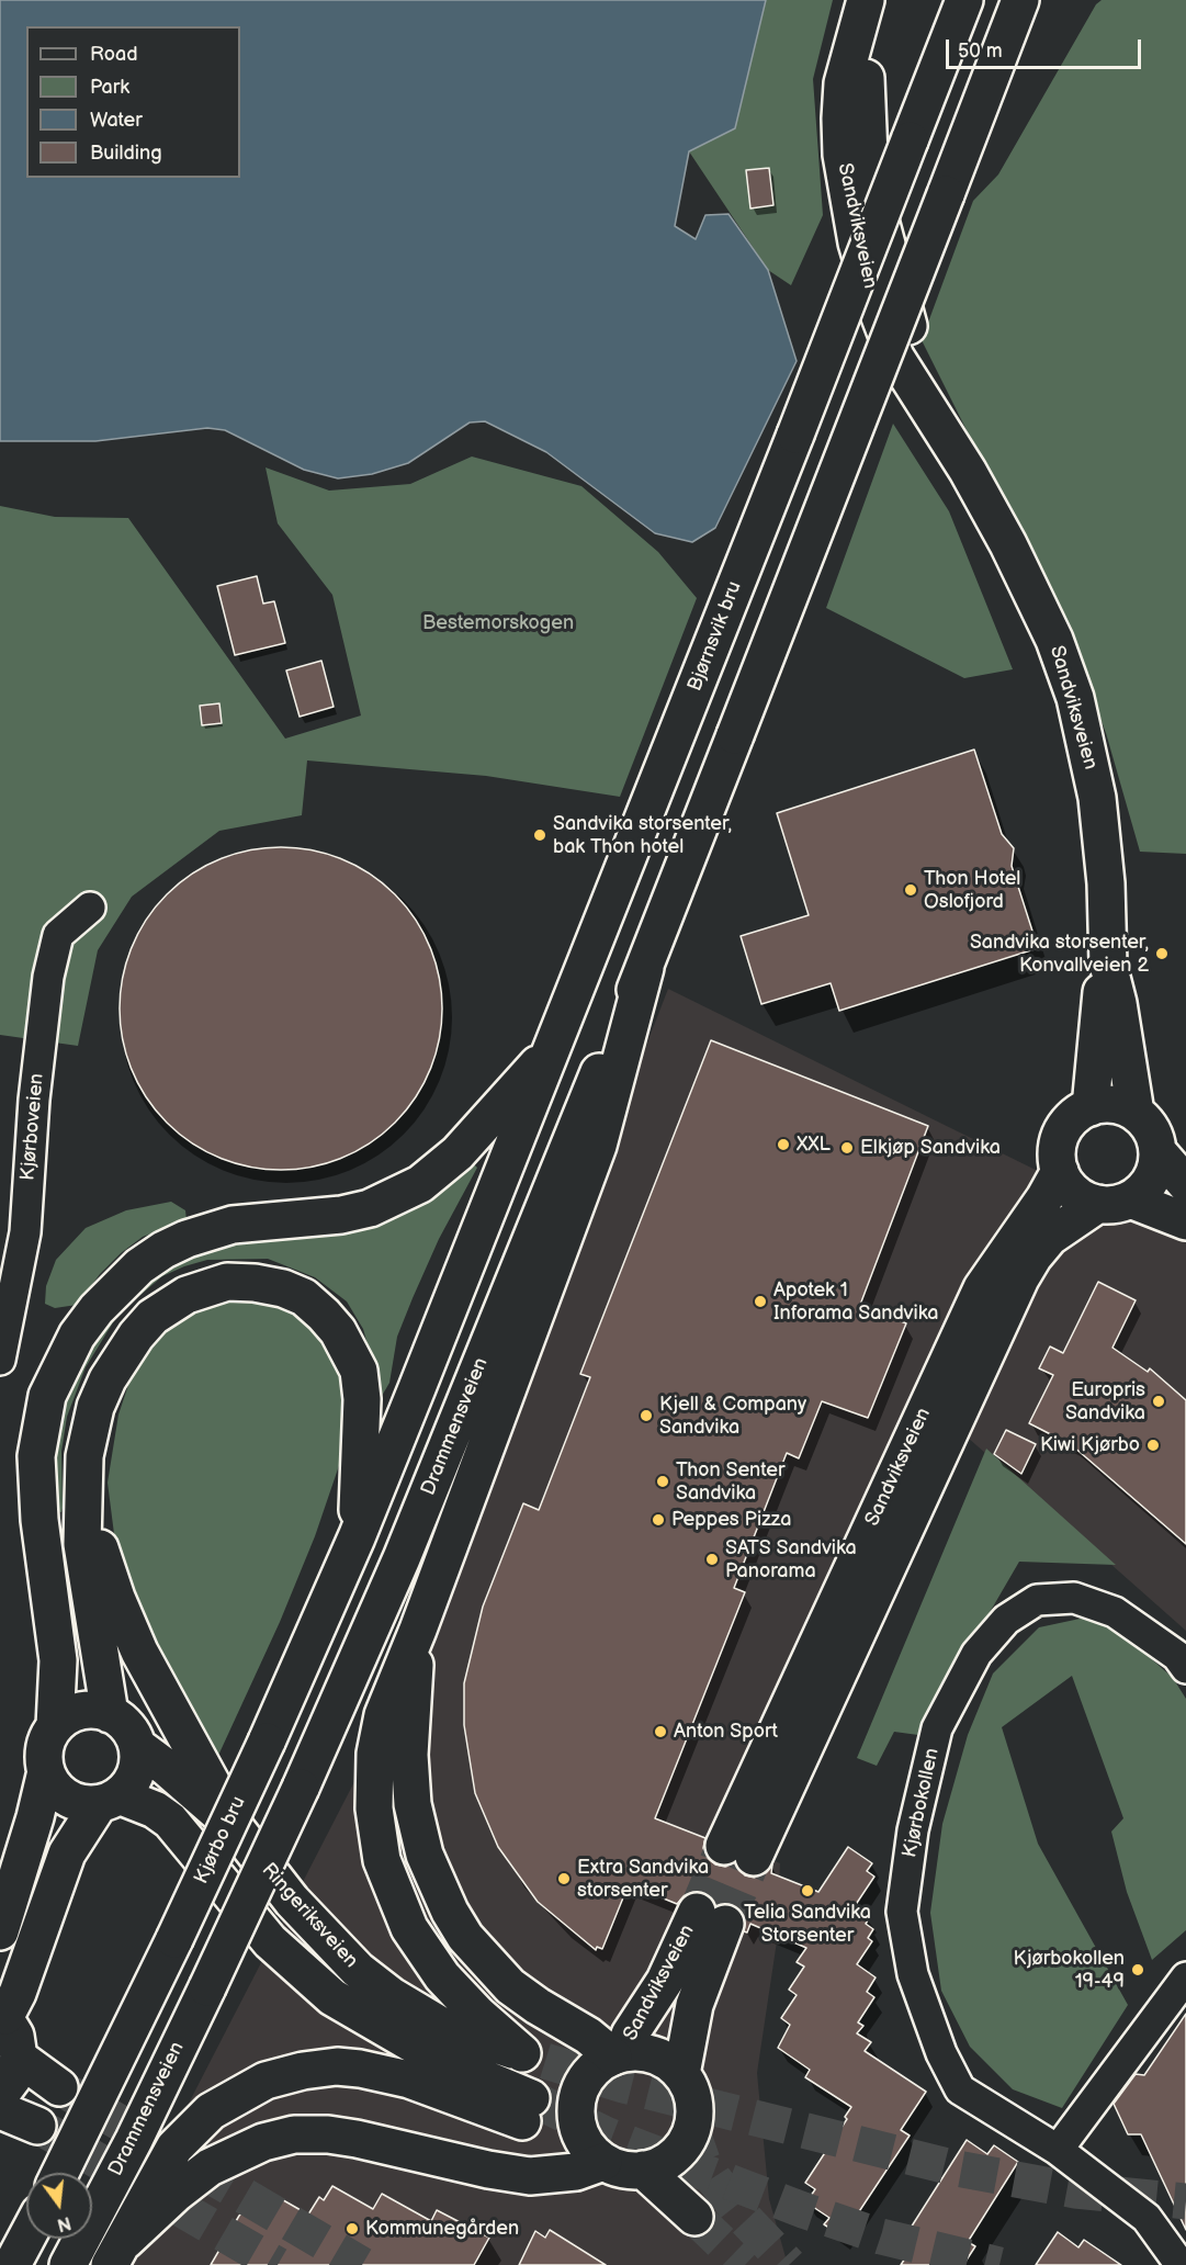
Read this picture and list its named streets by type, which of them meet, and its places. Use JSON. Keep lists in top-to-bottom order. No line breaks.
{"streets":{"main road":["Sandviksveien","Bjørnsvik bru","Drammensveien","Kjørbo bru","Ringeriksveien"],"street":["Kjørboveien","Kjørbokollen"]},"crossings":[["Bjørnsvik bru","Kjørbo bru"]],"parks":["Bestemorskogen"],"places":["Sandvika storsenter, bak Thon hotel","Thon Hotel Oslofjord","Sandvika storsenter, Konvallveien 2","XXL","Elkjøp Sandvika","Apotek 1 Inforama Sandvika","Europris Sandvika","Kjell & Company Sandvika","Kiwi Kjørbo","Thon Senter Sandvika","Peppes Pizza","SATS Sandvika Panorama","Anton Sport","Extra Sandvika storsenter","Telia Sandvika Storsenter","Kjørbokollen 19-49","Kommunegården"],"legend":["Road","Park","Water","Building"],"scale_bar":"50 m","north":"bottom"}
